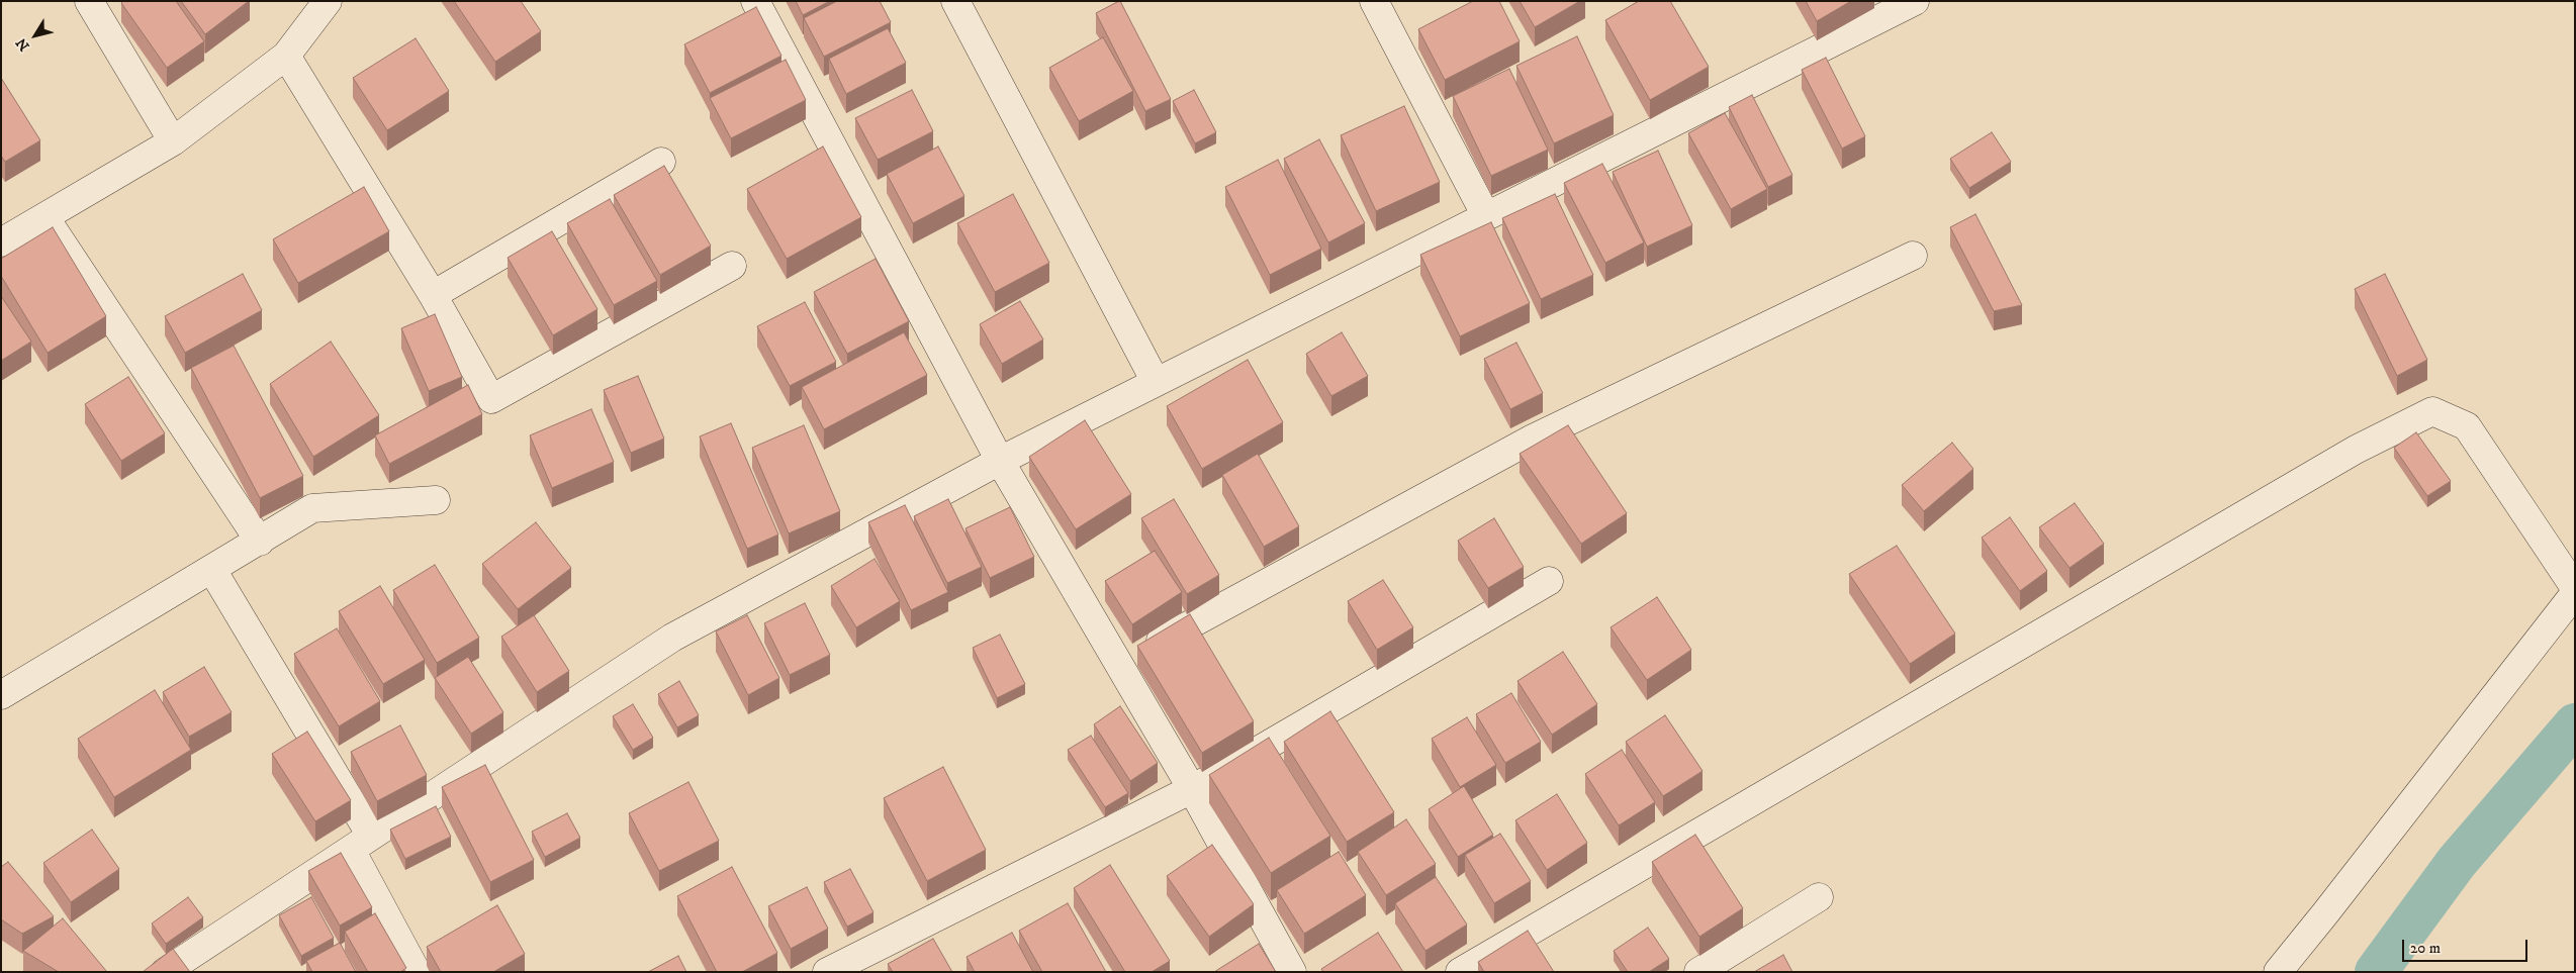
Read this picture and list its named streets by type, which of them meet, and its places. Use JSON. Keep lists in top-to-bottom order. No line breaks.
{"scale_bar":"20 m","north":"bottom left"}
